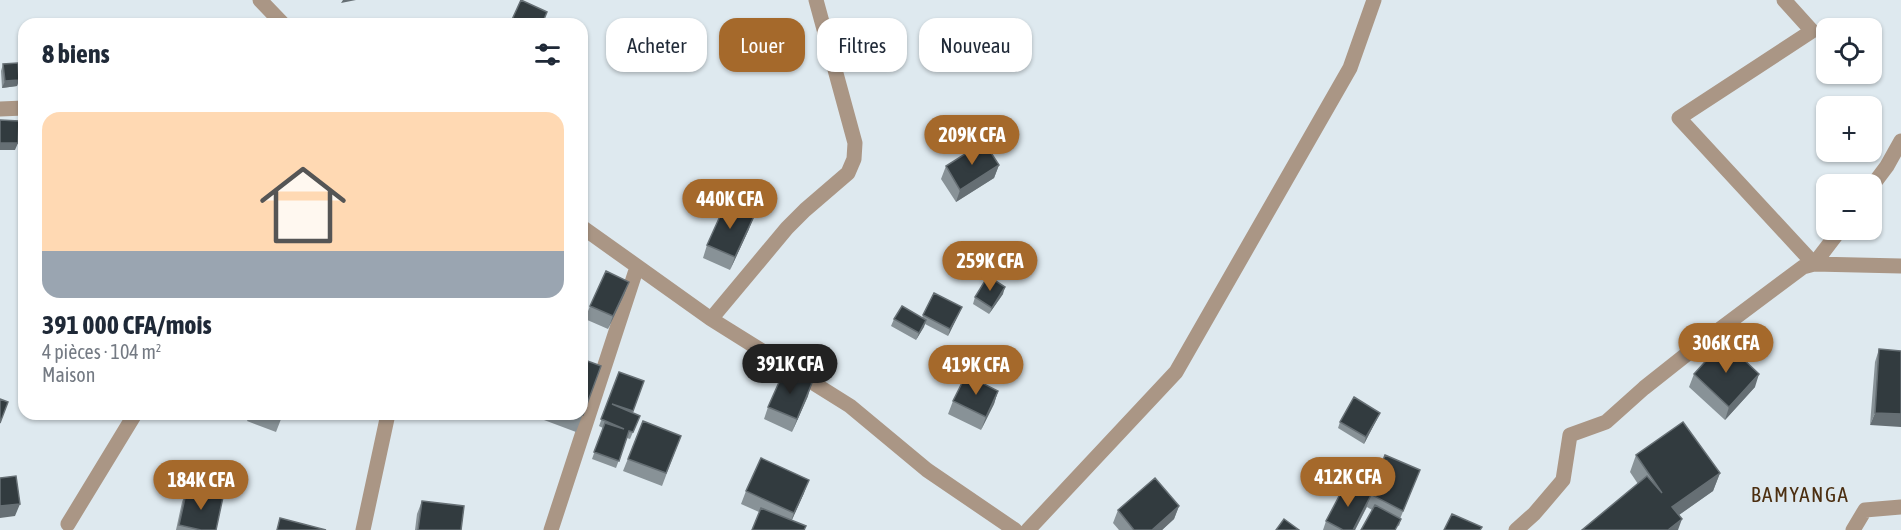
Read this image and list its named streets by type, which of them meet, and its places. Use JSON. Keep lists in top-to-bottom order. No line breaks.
{"districts":["BAMYANGA"],"page":{"map_buttons":["+","−"],"chip":["Acheter","Louer","Filtres","Nouveau"],"heading":"8 biens","list":[{"name":"391 000 CFA/mois","note":"4 pièces · 104 m² · Maison"}],"price":["209K CFA","440K CFA","259K CFA","306K CFA","391K CFA","419K CFA","412K CFA","184K CFA"]}}
